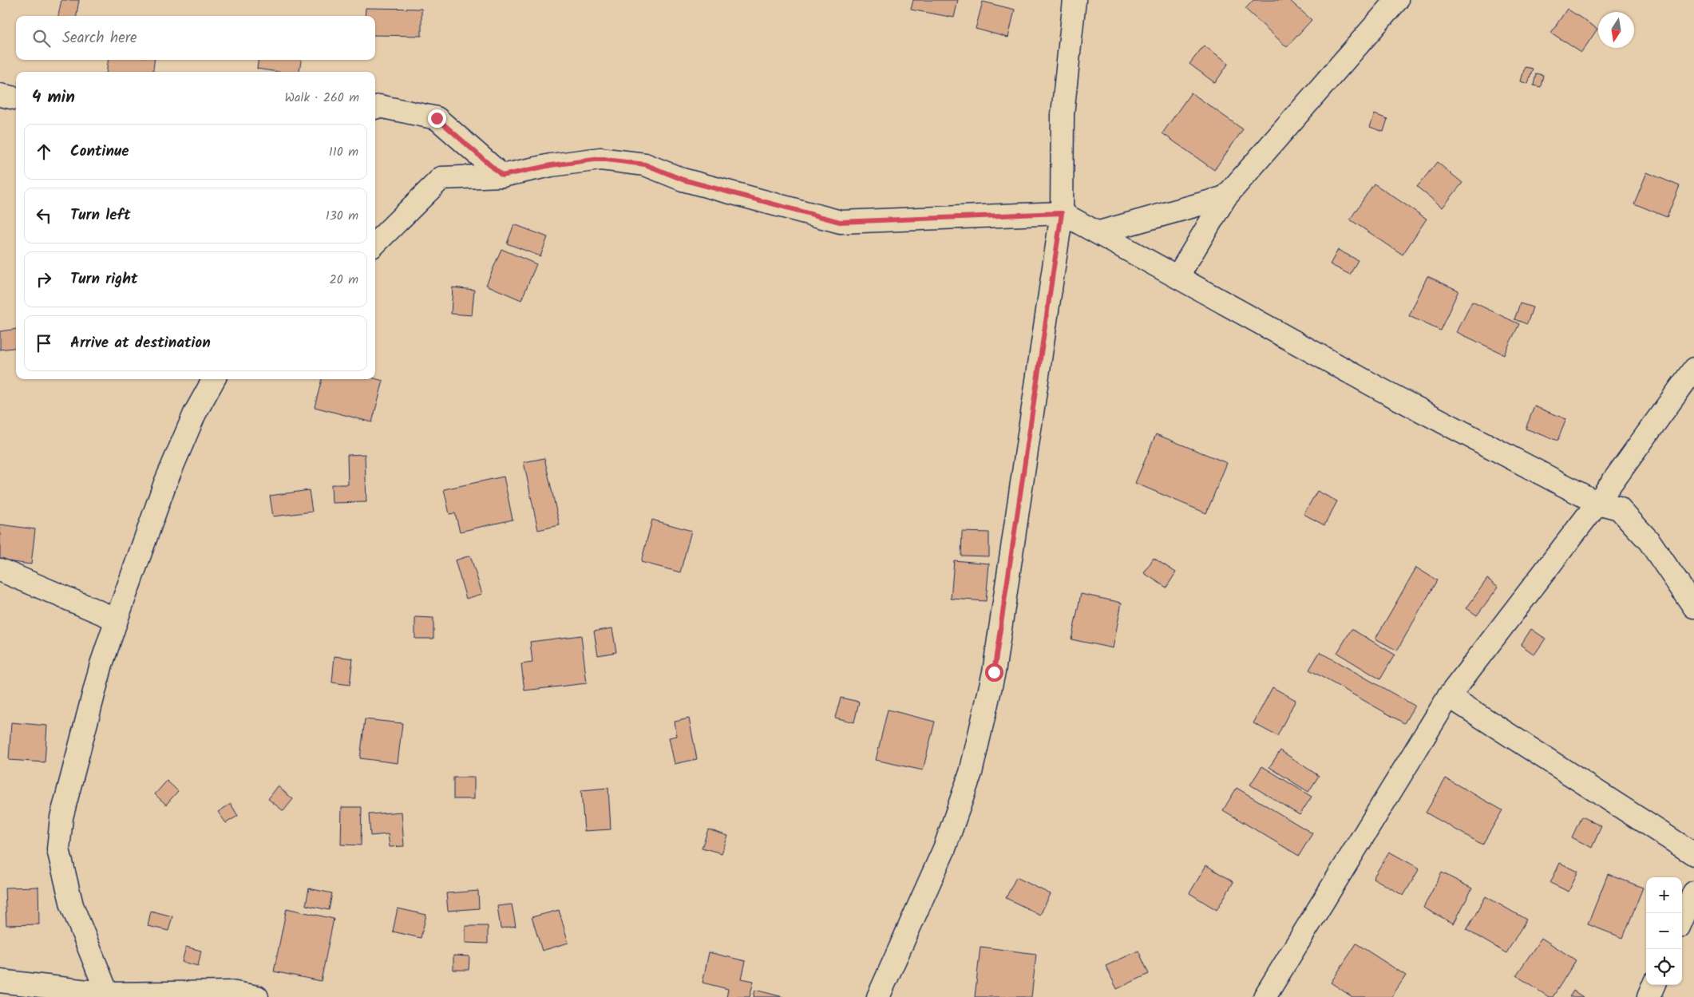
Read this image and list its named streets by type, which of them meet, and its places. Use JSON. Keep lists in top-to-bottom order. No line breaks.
{"north":"bottom","page":{"search":"Search here","heading":["4 min","Walk · 260 m"],"list":[["Continue","110 m"],["Turn left","130 m"],["Turn right","20 m"],"Arrive at destination"],"map_buttons":["+","−"]}}
